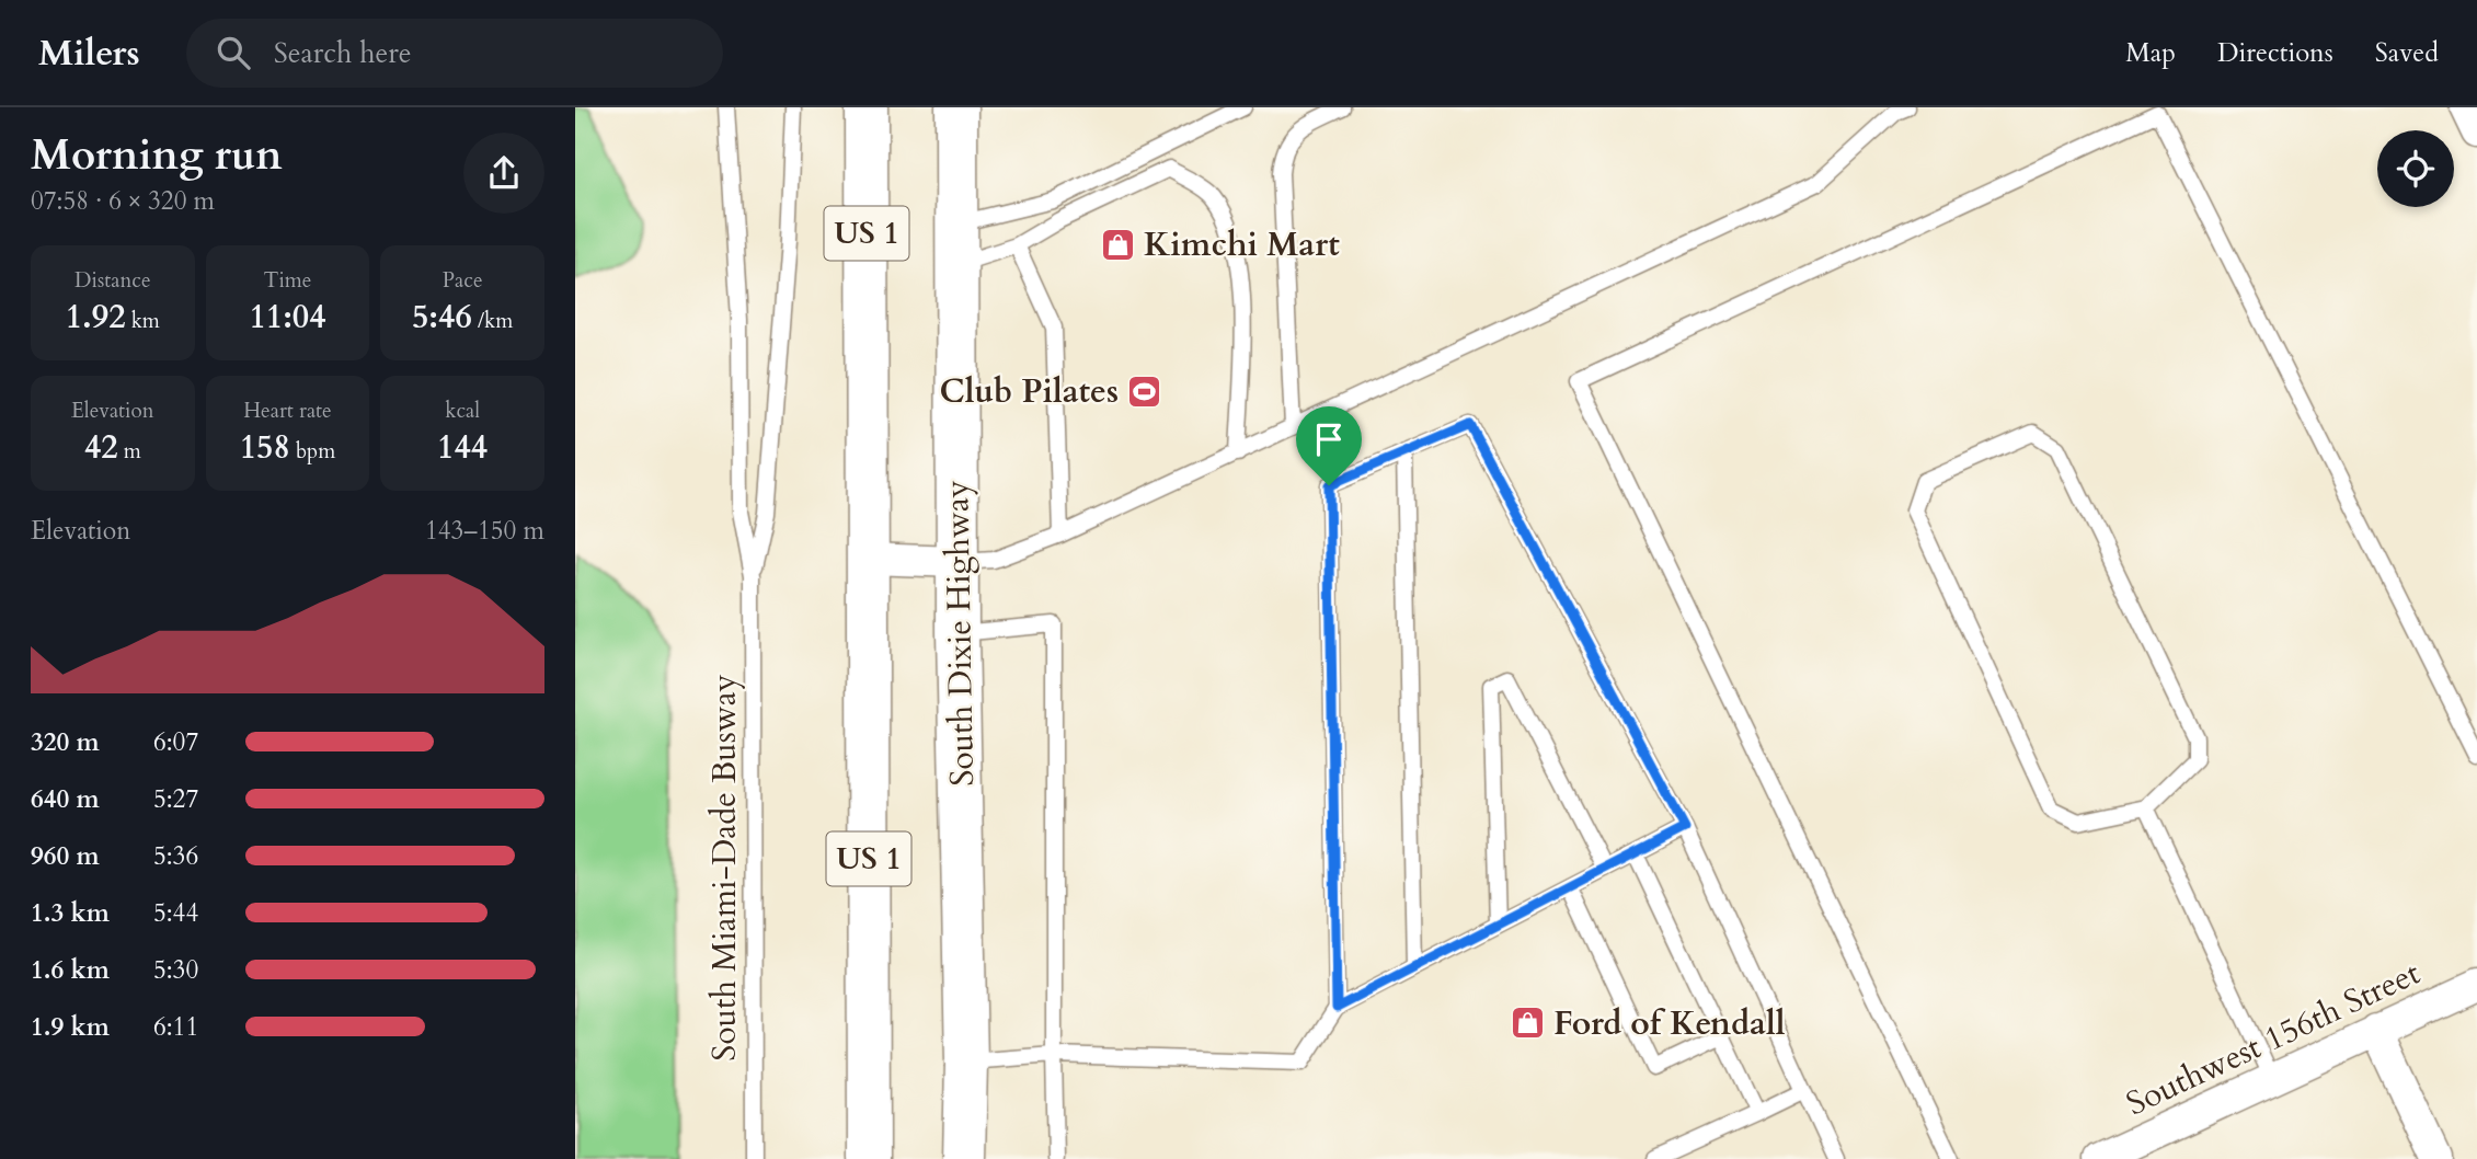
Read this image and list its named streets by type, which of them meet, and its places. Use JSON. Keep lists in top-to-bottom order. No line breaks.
{"streets":{"highway":["US 1","South Dixie Highway"],"street":["Southwest 156th Street"],"lane":["South Miami-Dade Busway"]},"places":{"shop":["Kimchi Mart","Ford of Kendall"],"sports":["Club Pilates"]},"page":{"header":"Milers","search":"Search here","nav":["Map","Directions","Saved"],"heading":["Morning run","07:58 · 6 × 320 m"],"stats":[["Distance","1.92 km"],["Time","11:04"],["Pace","5:46 /km"],["Elevation","42 m"],["Heart rate","158 bpm"],["kcal","144"]],"chart":["Elevation","143–150 m"],"list":[{"name":"320 m","note":"6:07"},{"name":"640 m","note":"5:27"},{"name":"960 m","note":"5:36"},{"name":"1.3 km","note":"5:44"},{"name":"1.6 km","note":"5:30"},{"name":"1.9 km","note":"6:11"}]}}
